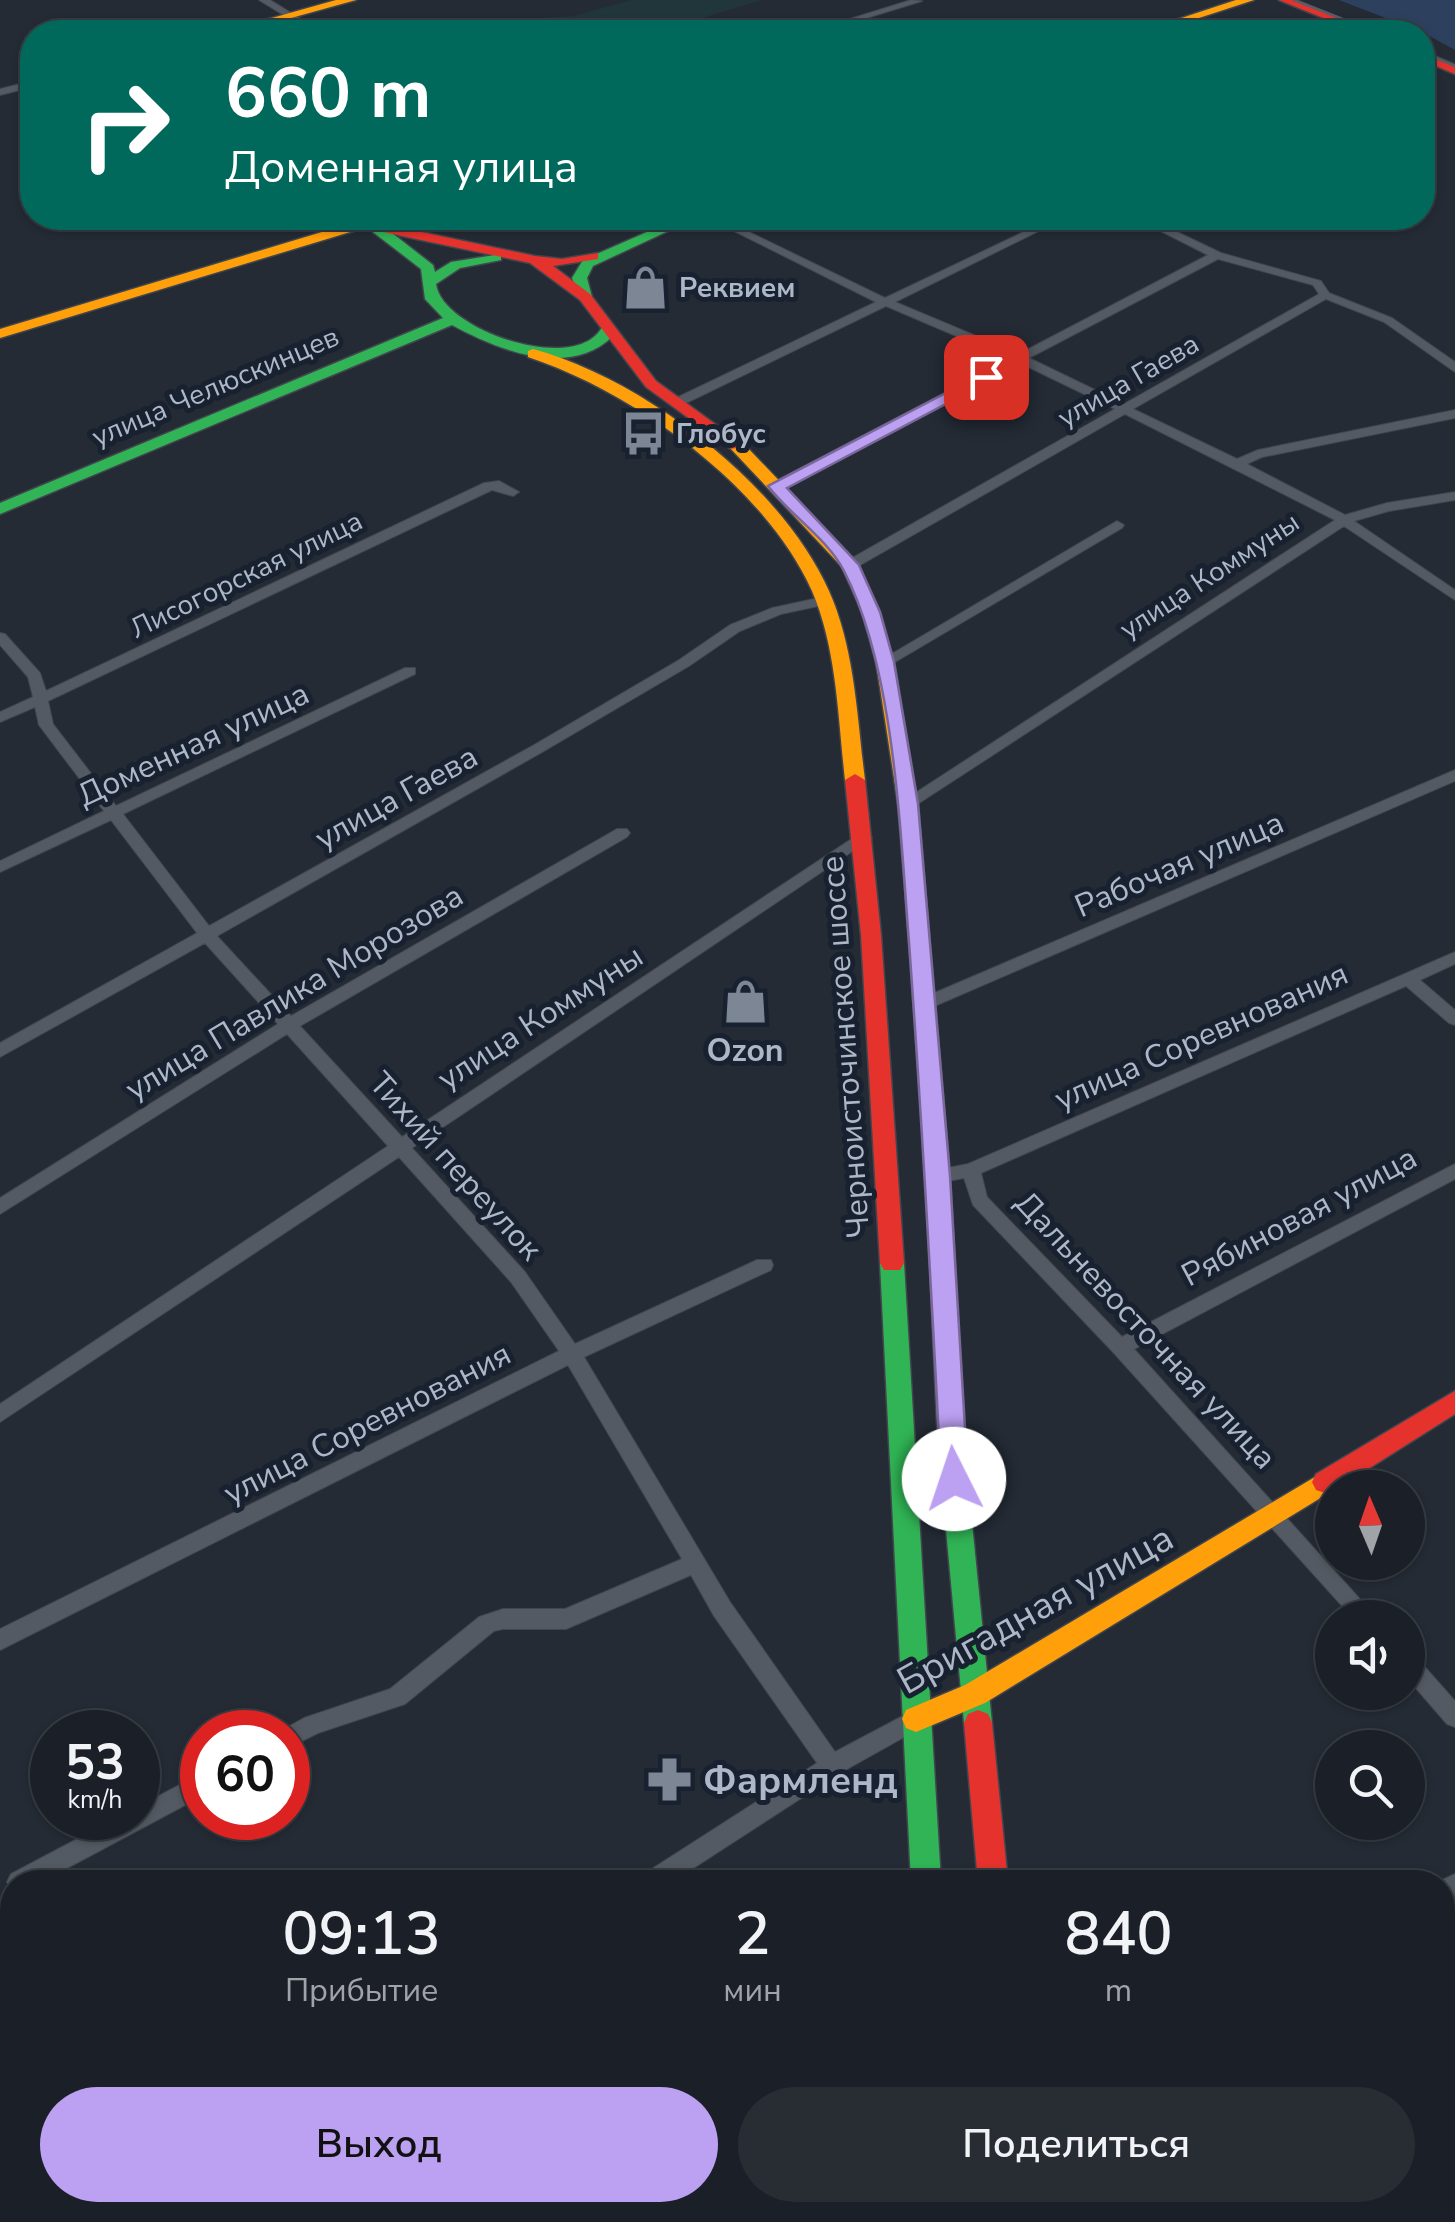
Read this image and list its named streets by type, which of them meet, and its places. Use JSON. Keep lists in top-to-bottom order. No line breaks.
{"streets":{"main road":["улица Челюскинцев","Черноисточинское шоссе","Бригадная улица"],"street":["улица Гаева","Лисогорская улица","улица Коммуны","Доменная улица","Рабочая улица","улица Павлика Морозова","улица Соревнования","Тихий переулок","Рябиновая улица","Дальневосточная улица"]},"crossings":[["улица Гаева","Черноисточинское шоссе"],["улица Гаева","Тихий переулок"],["улица Челюскинцев","Черноисточинское шоссе"],["Лисогорская улица","Тихий переулок"],["улица Коммуны","Черноисточинское шоссе"],["улица Коммуны","Тихий переулок"],["Доменная улица","Тихий переулок"],["Рабочая улица","Черноисточинское шоссе"],["улица Павлика Морозова","Тихий переулок"],["улица Соревнования","Черноисточинское шоссе"],["улица Соревнования","Тихий переулок"],["улица Соревнования","Дальневосточная улица"],["Черноисточинское шоссе","Бригадная улица"],["Тихий переулок","Бригадная улица"],["Рябиновая улица","Дальневосточная улица"],["Дальневосточная улица","Бригадная улица"]],"places":{"shop":["Реквием","Ozon"],"bus stop":["Глобус"],"pharmacy":["Фармленд"]},"north":"top","page":{"turn":["660 m","Доменная улица"],"speed":"53 km/h","limit":"60","eta":["09:13","Прибытие","2","мин","840","m"],"buttons":["Выход","Поделиться"]}}
